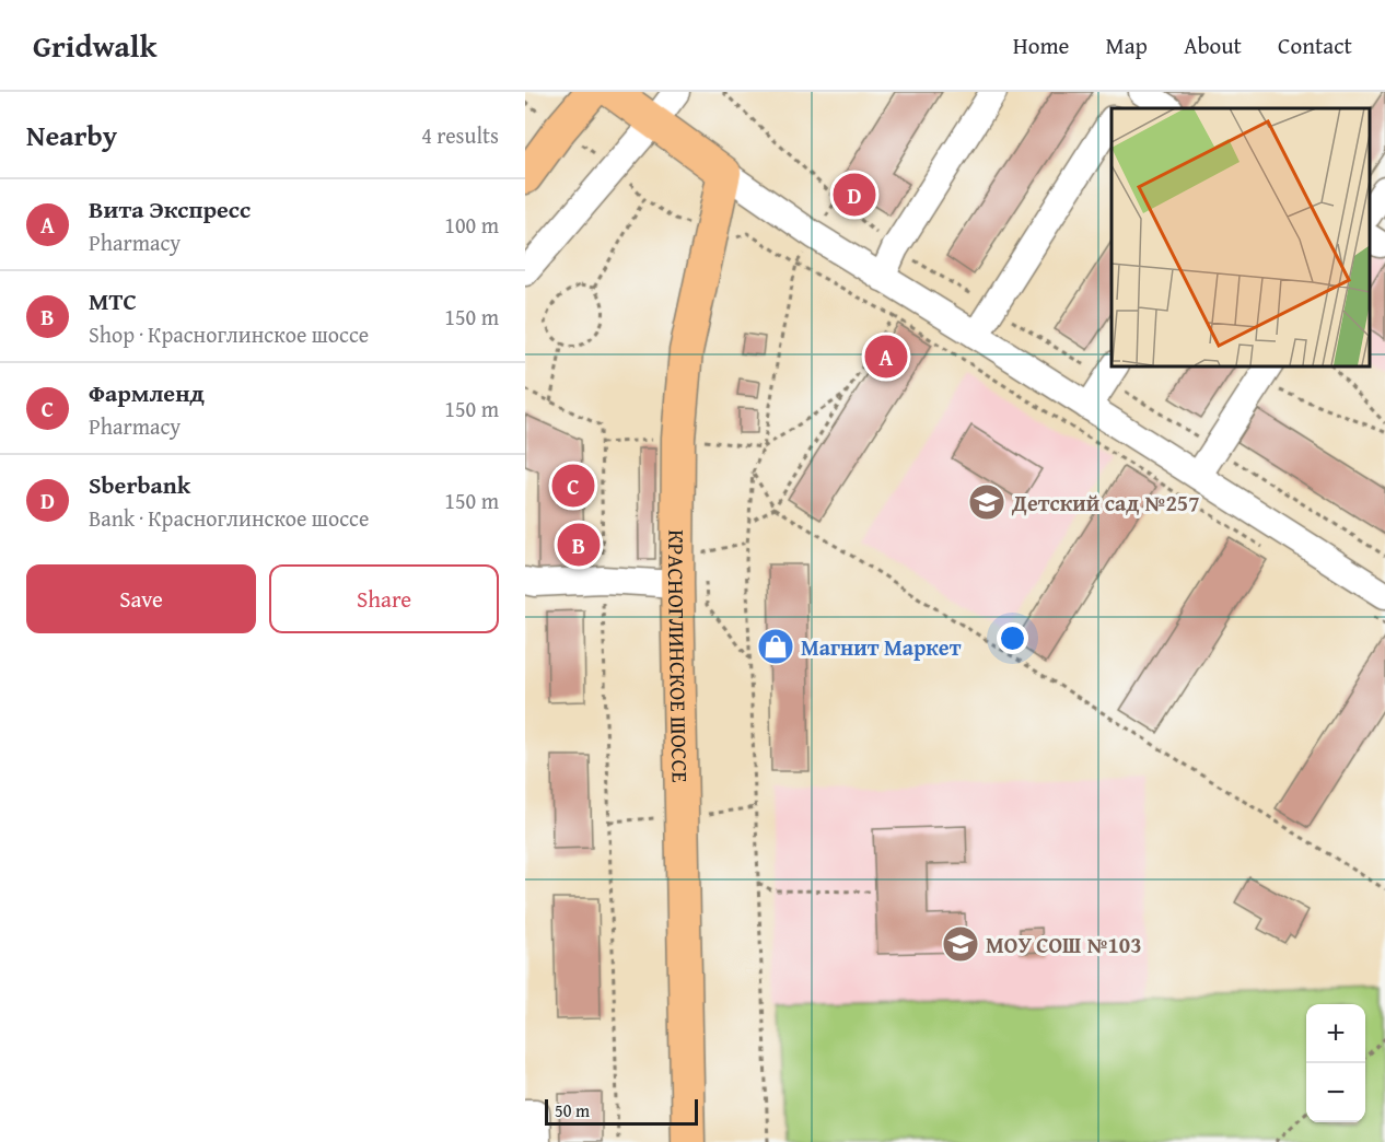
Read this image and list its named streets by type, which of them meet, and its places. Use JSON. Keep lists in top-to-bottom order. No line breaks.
{"streets":{"main road":["КРАСНОГЛИНСКОЕ ШОССЕ"]},"places":{"school or university":["Детский сад №257","МОУ СОШ №103"],"shop":["Магнит Маркет"]},"scale_bar":"50 m","page":{"header":"Gridwalk","nav":["Home","Map","About","Contact"],"heading":["Nearby","4 results"],"pins":["D","A","C","B"],"list":[{"mark":"A","name":"Вита Экспресс","note":"Pharmacy","value":"100 m"},{"mark":"B","name":"МТС","note":"Shop · Красноглинское шоссе","value":"150 m"},{"mark":"C","name":"Фармленд","note":"Pharmacy","value":"150 m"},{"mark":"D","name":"Sberbank","note":"Bank · Красноглинское шоссе","value":"150 m"}],"buttons":["Save","Share"],"map_buttons":["+","−"],"scale":"50 m"}}
